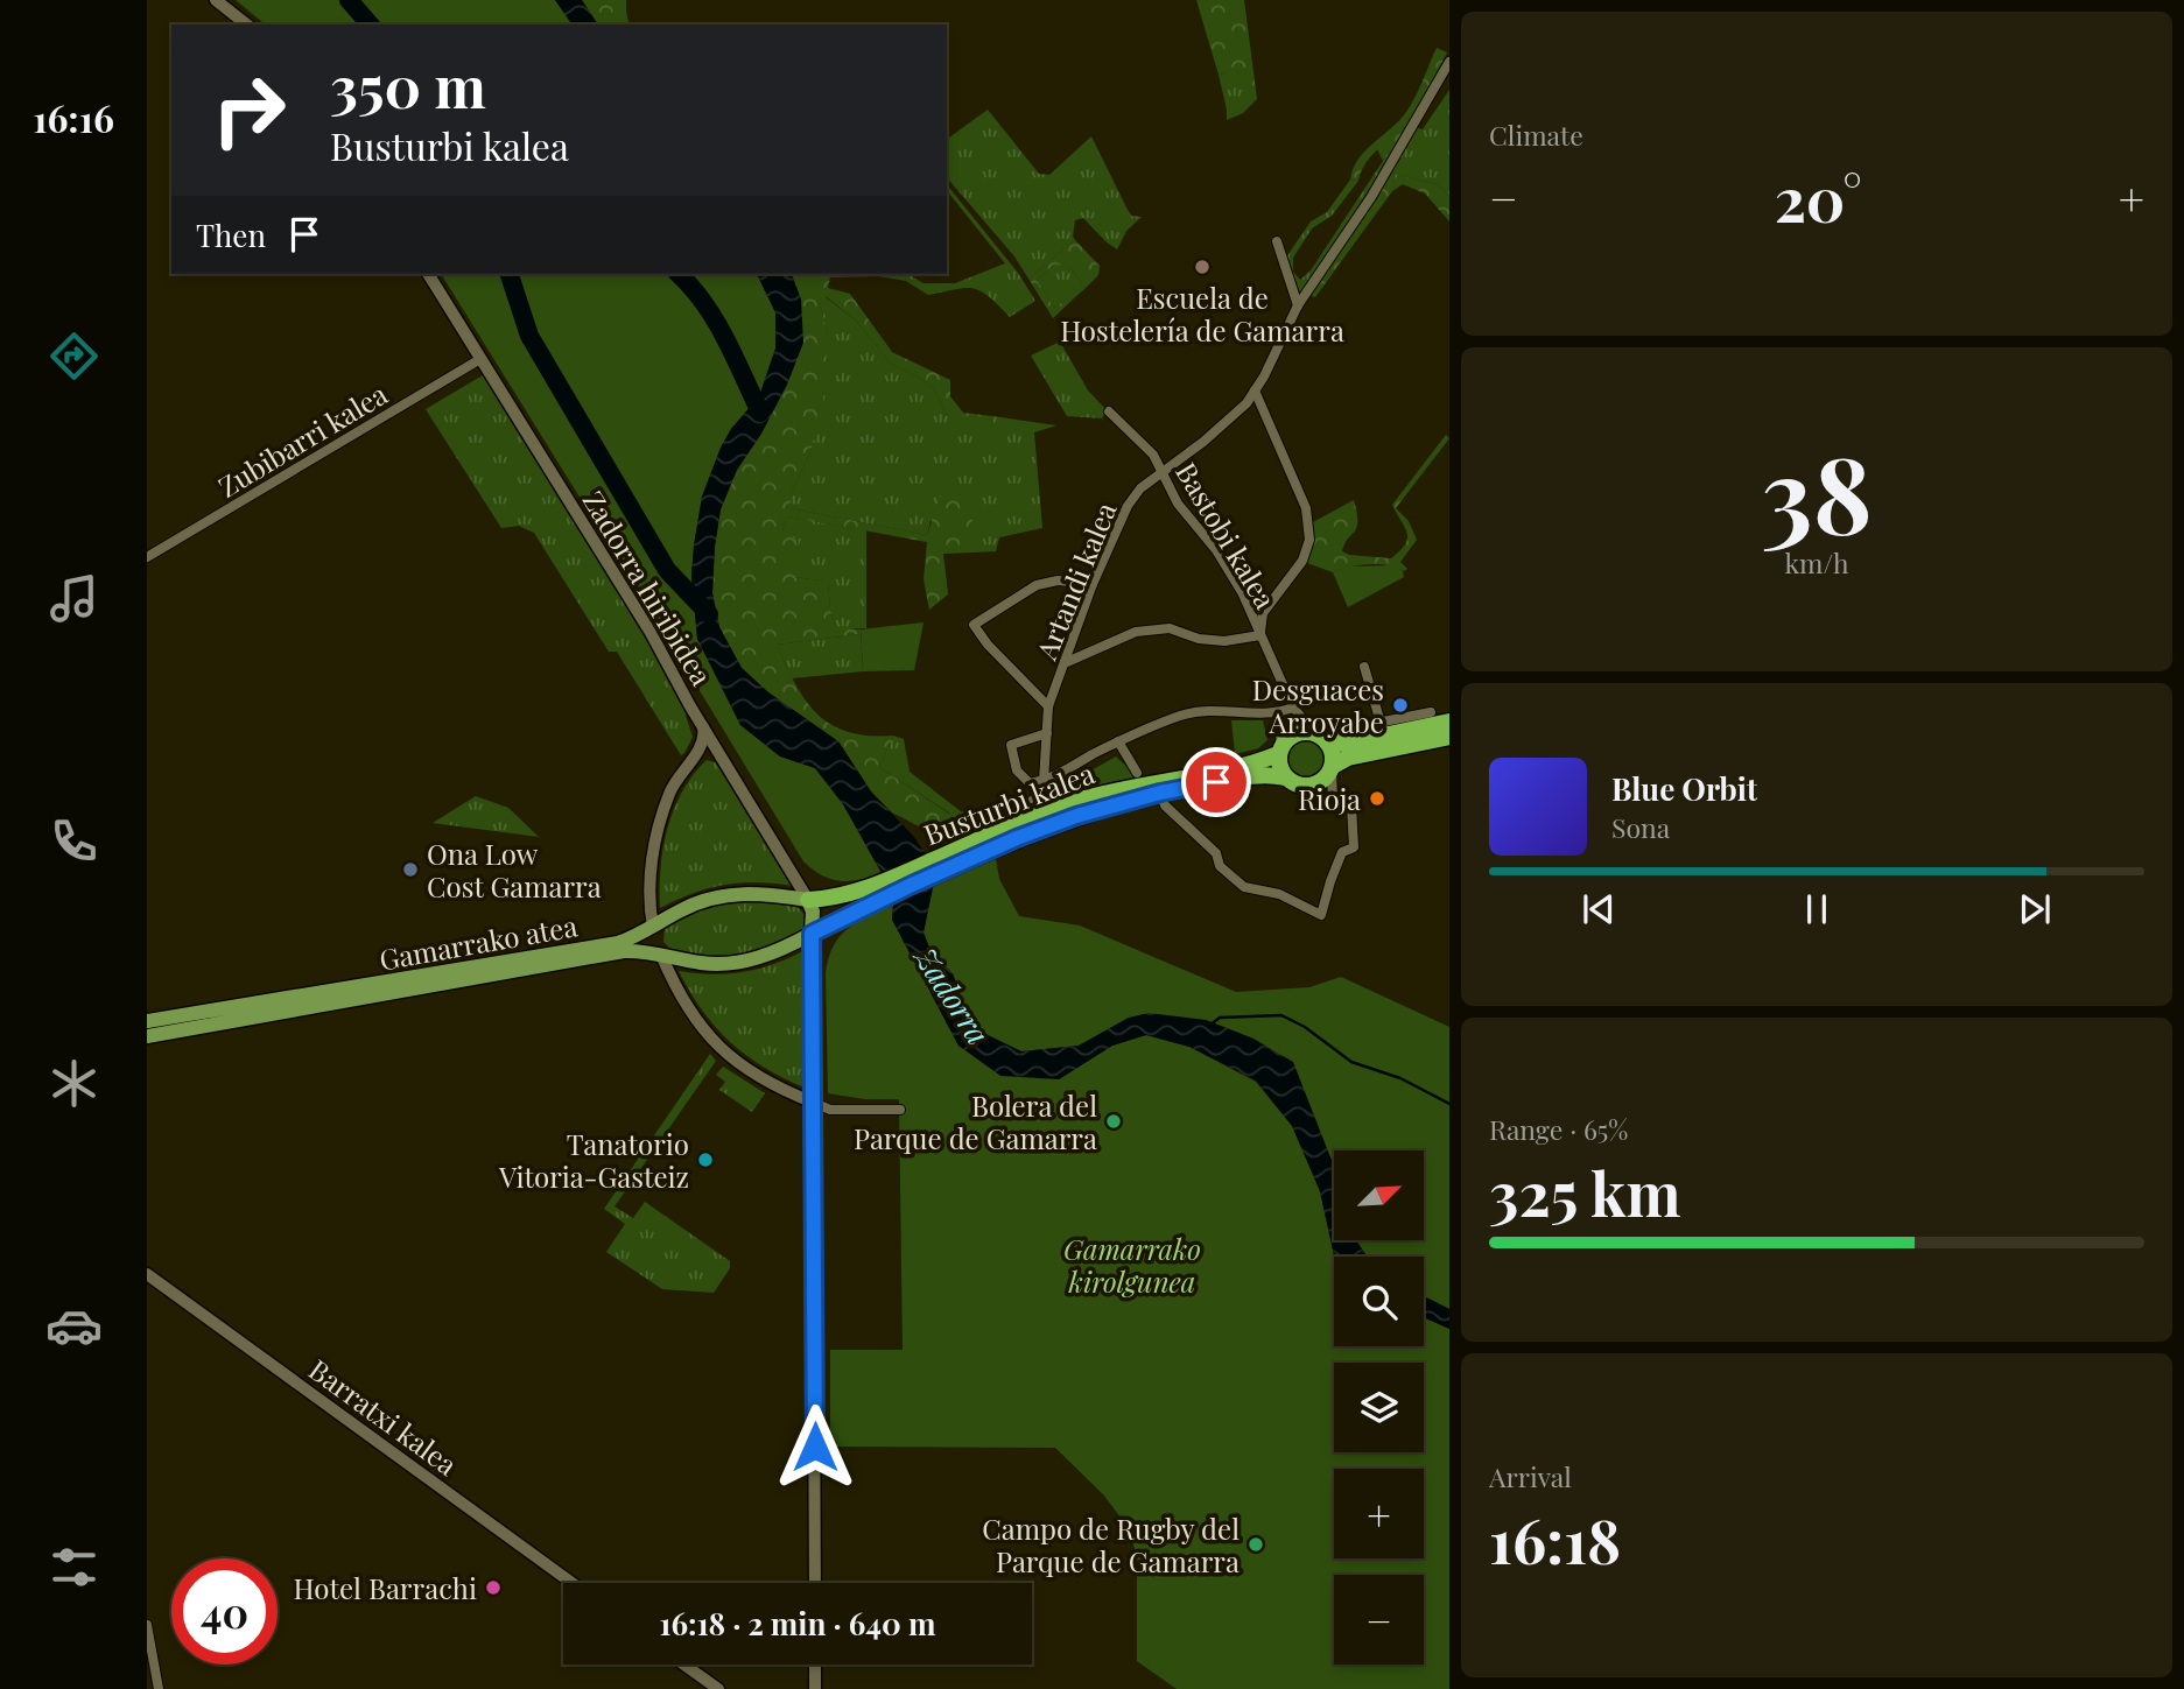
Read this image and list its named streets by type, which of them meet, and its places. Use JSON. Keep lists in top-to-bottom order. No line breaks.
{"streets":{"highway":["Busturbi kalea"],"main road":["Zadorra hiribidea","Gamarrako atea"],"street":["Zubibarri kalea","Bastobi kalea","Artandi kalea","Barratxi kalea"]},"crossings":[["Zubibarri kalea","Zadorra hiribidea"],["Bastobi kalea","Artandi kalea"],["Bastobi kalea","Busturbi kalea"],["Zadorra hiribidea","Busturbi kalea"],["Zadorra hiribidea","Gamarrako atea"],["Busturbi kalea","Gamarrako atea"]],"water":["Zadorra"],"parks":["Gamarrako kirolgunea"],"places":["Escuela de Hostelería de Gamarra","Desguaces Arroyabe","Rioja","Ona Low Cost Gamarra","Bolera del Parque de Gamarra","Tanatorio Vitoria-Gasteiz","Campo de Rugby del Parque de Gamarra","Hotel Barrachi"],"north":"top right","page":{"tabs":"16:16","tile":["Climate",["38","km/h"],["Range · 65%","325 km"],["Arrival","16:18"]],"turn":["350 m","Busturbi kalea"],"heat":["−","20°","+"],"then":"Then","song":["Blue Orbit","Sona"],"map_buttons":["+","−"],"limit":"40","trip":"16:18 · 2 min · 640 m"}}
